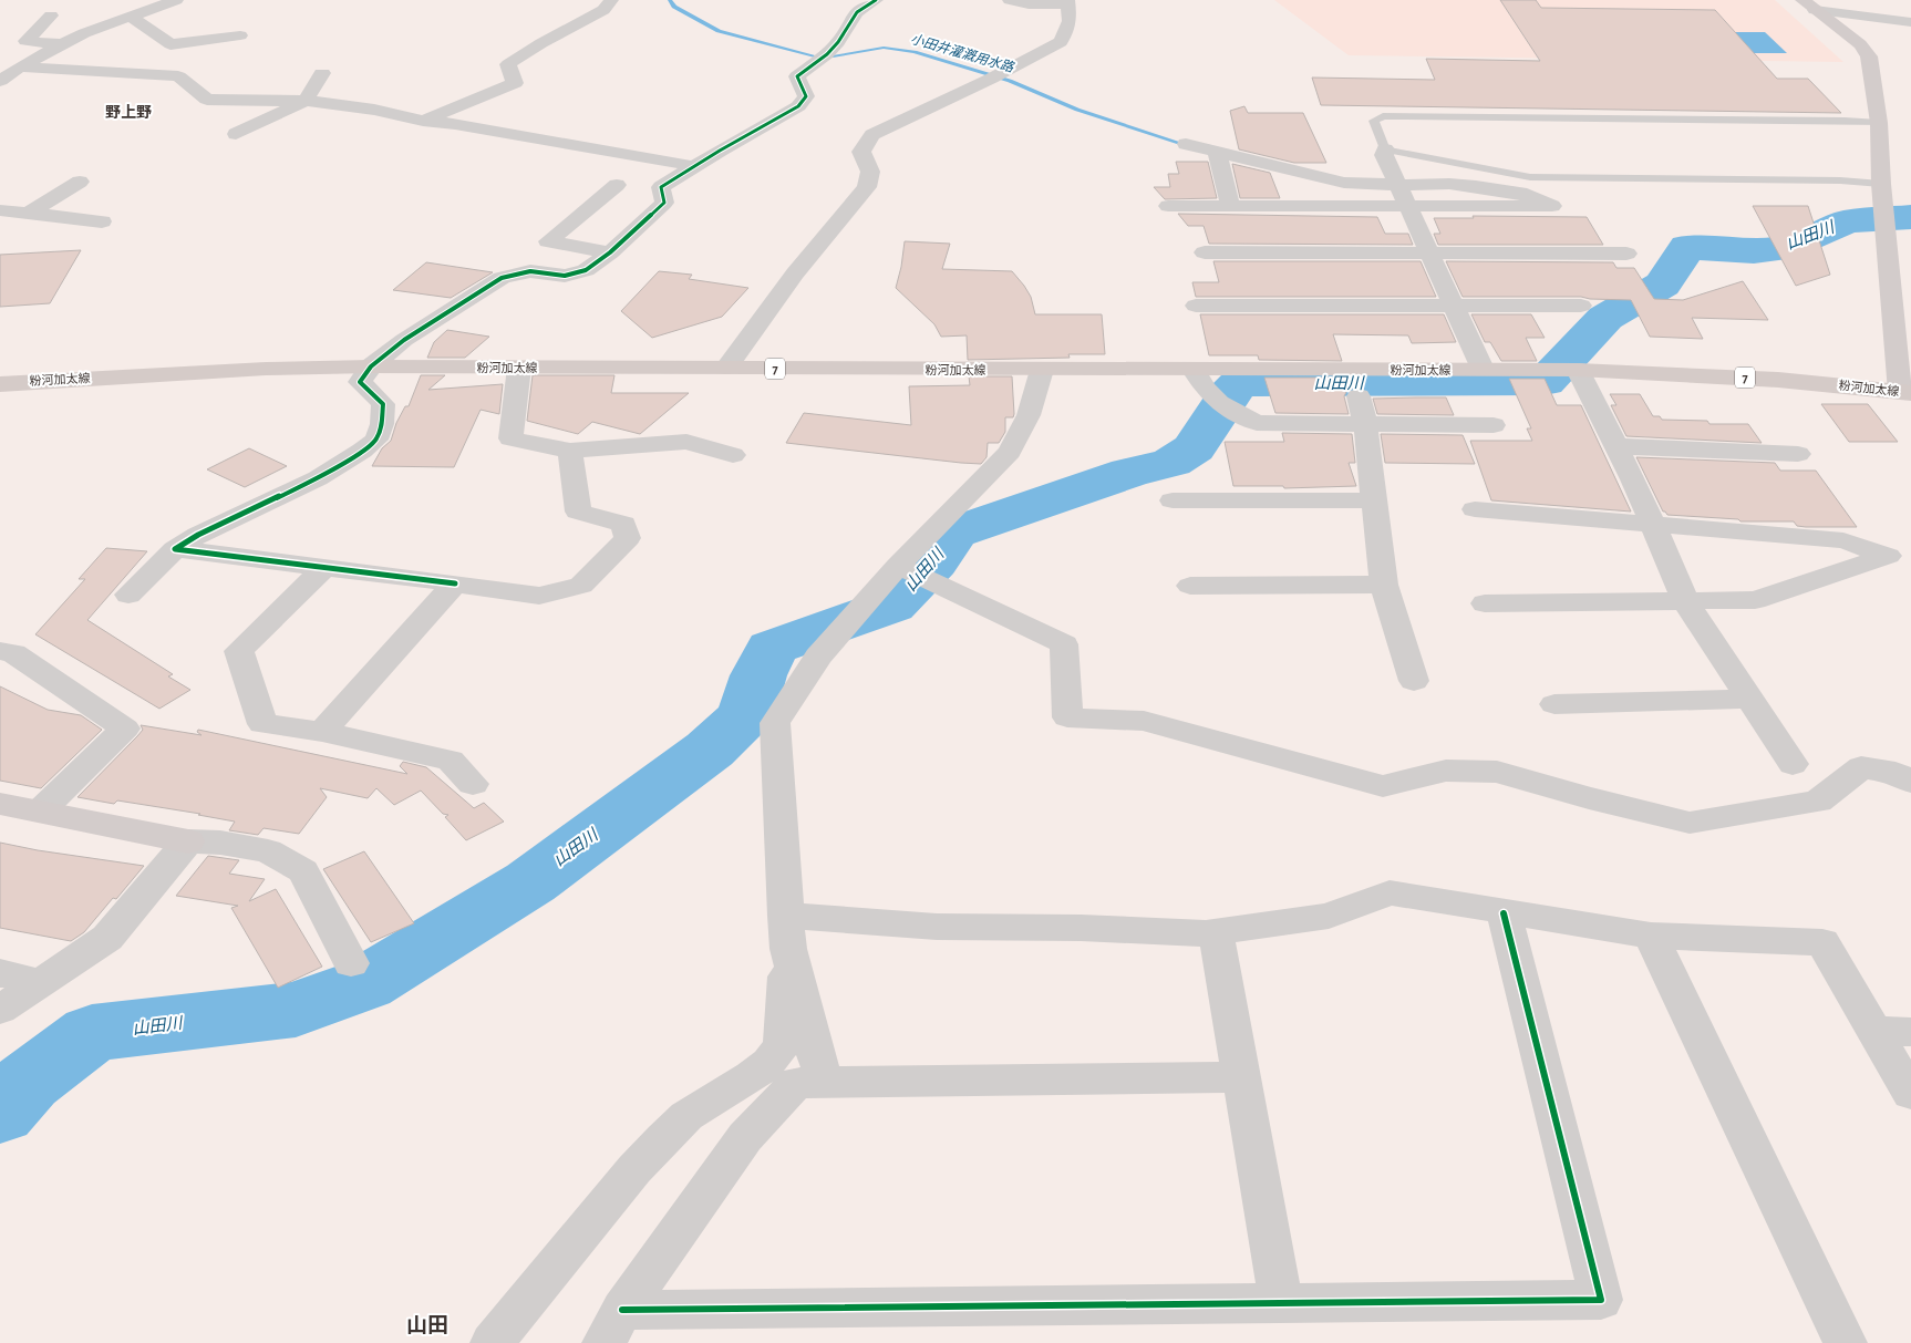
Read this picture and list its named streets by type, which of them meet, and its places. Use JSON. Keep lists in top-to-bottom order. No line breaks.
{"streets":{"main road":["粉河加太線","7"]},"districts":["野上野","山田"],"water":["小田井灌漑用水路","山田川"]}
